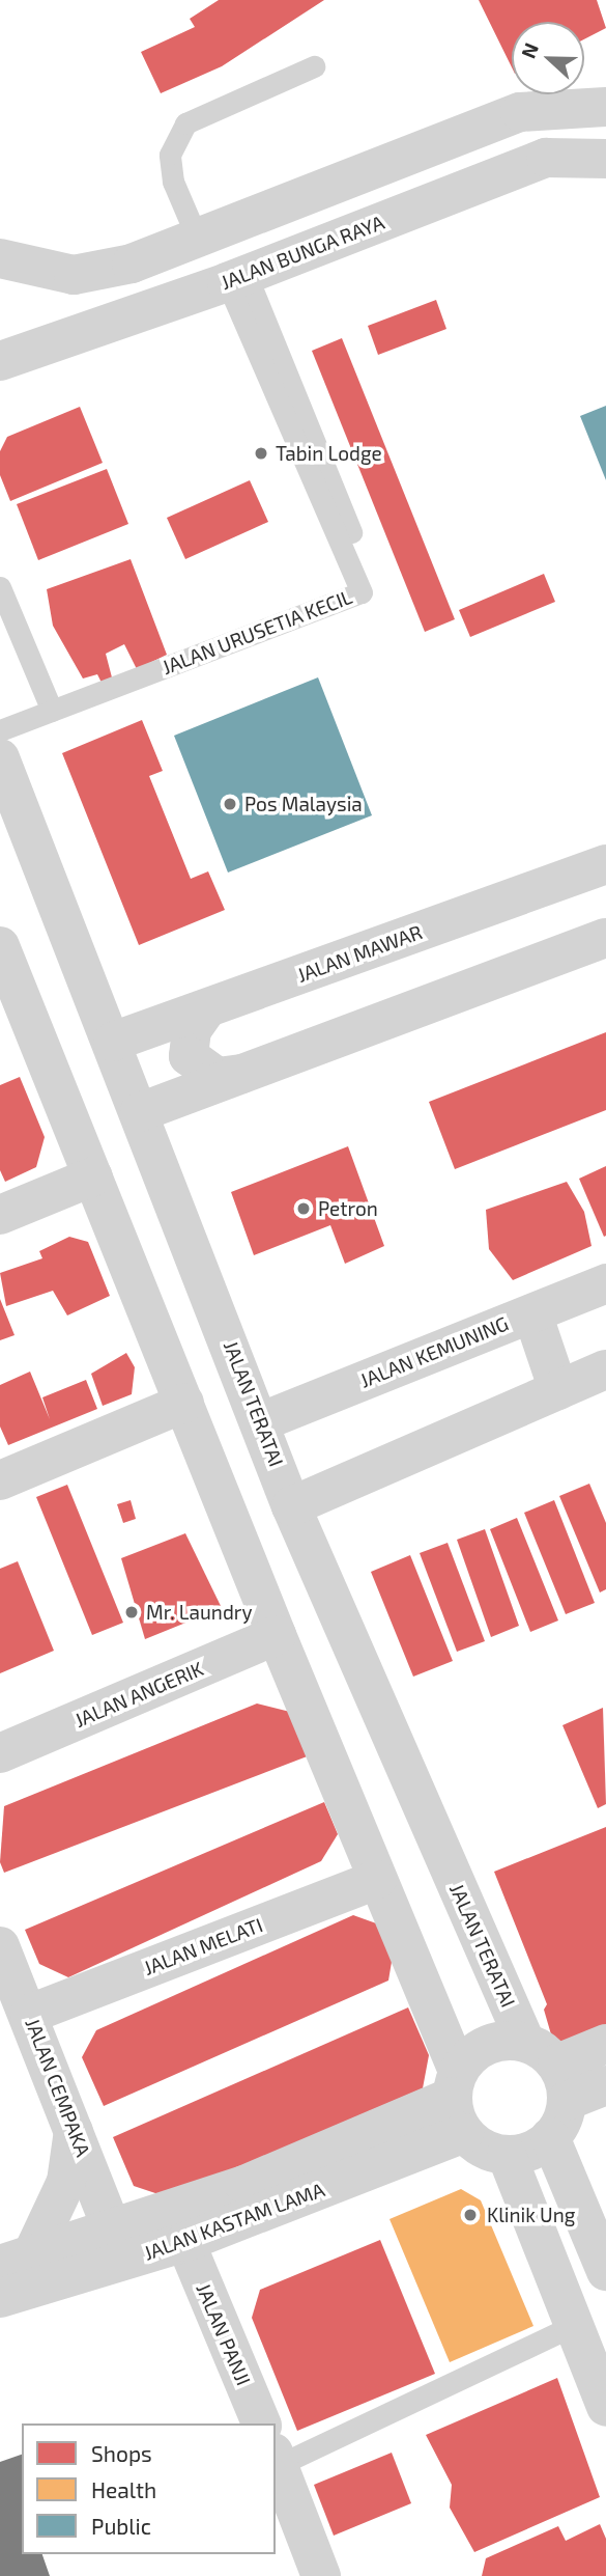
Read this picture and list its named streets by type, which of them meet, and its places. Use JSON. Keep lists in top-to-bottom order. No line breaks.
{"streets":{"street":["JALAN BUNGA RAYA","JALAN MAWAR","JALAN KEMUNING","JALAN TERATAI","JALAN ANGERIK","JALAN MELATI","JALAN CEMPAKA","JALAN KASTAM LAMA","JALAN PANJI"],"lane":["JALAN URUSETIA KECIL"]},"crossings":[["JALAN BUNGA RAYA","JALAN URUSETIA KECIL"],["JALAN MAWAR","JALAN TERATAI"],["JALAN KEMUNING","JALAN TERATAI"],["JALAN TERATAI","JALAN KASTAM LAMA"],["JALAN MELATI","JALAN CEMPAKA"],["JALAN CEMPAKA","JALAN KASTAM LAMA"],["JALAN KASTAM LAMA","JALAN PANJI"]],"places":["Tabin Lodge","Pos Malaysia","Petron","Mr. Laundry","Klinik Ung"],"legend":["Shops","Health","Public"],"north":"left"}
